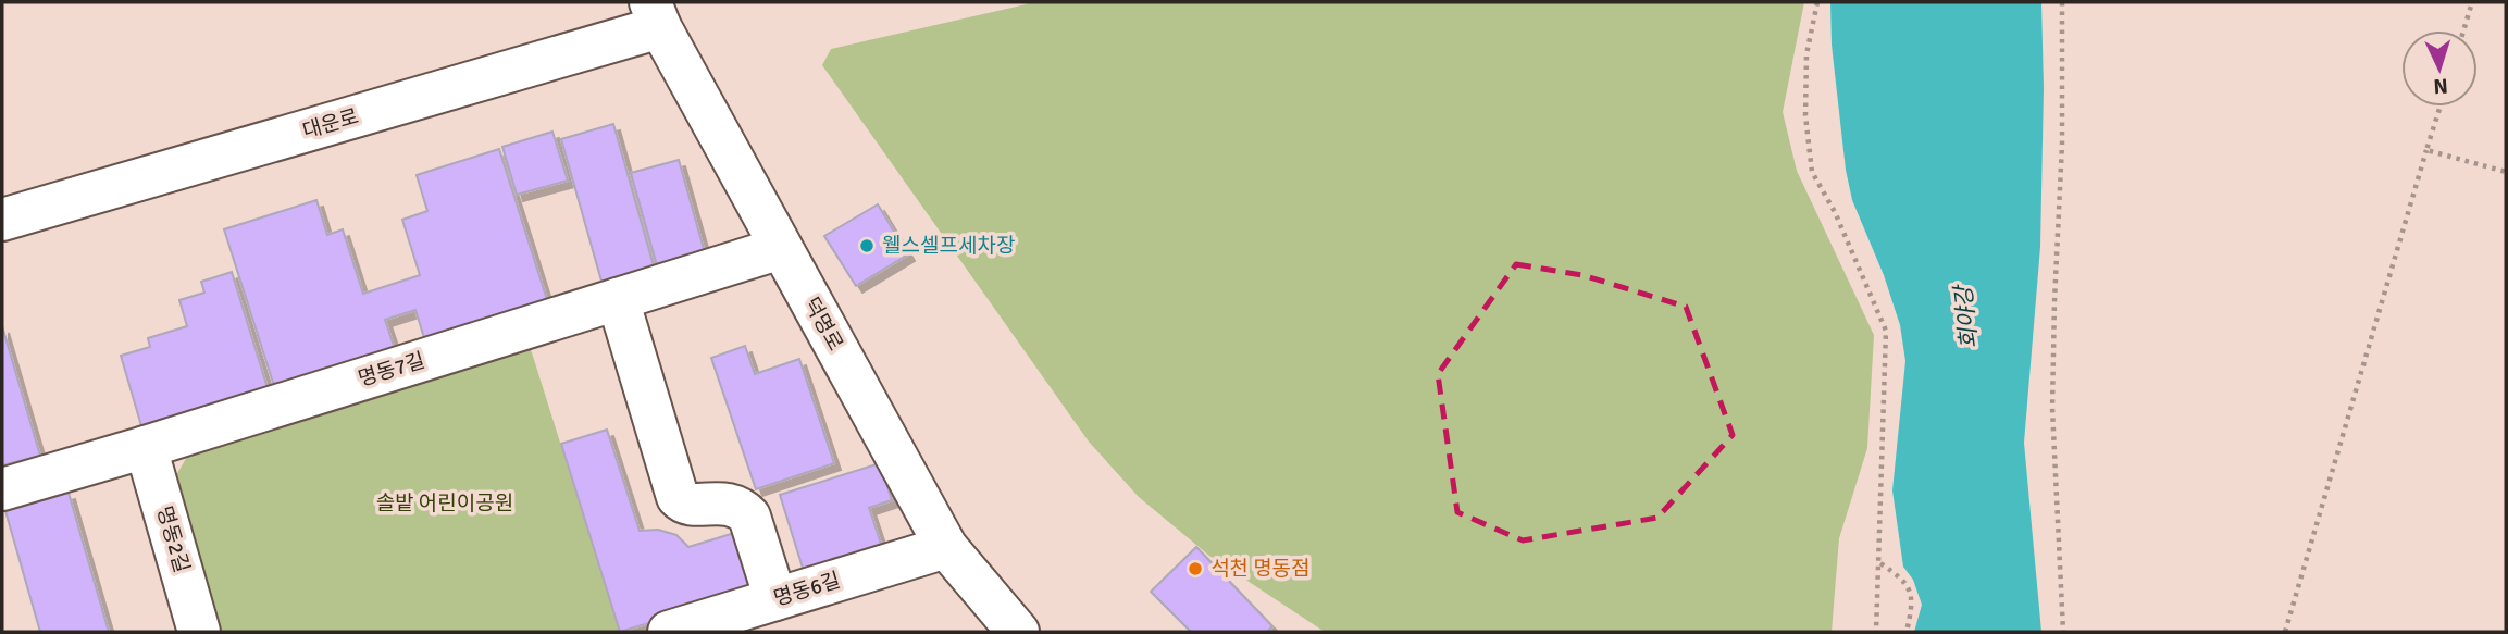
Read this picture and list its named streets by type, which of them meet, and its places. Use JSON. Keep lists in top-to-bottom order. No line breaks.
{"streets":{"street":["대운로","덕명로","명동7길","명동2길","명동6길"]},"crossings":[["대운로","덕명로"],["덕명로","명동7길"],["덕명로","명동6길"],["명동7길","명동2길"]],"water":["회야강"],"parks":["솔밭 어린이공원"],"places":["웰스셀프세차장","석천 명동점"],"north":"bottom"}
